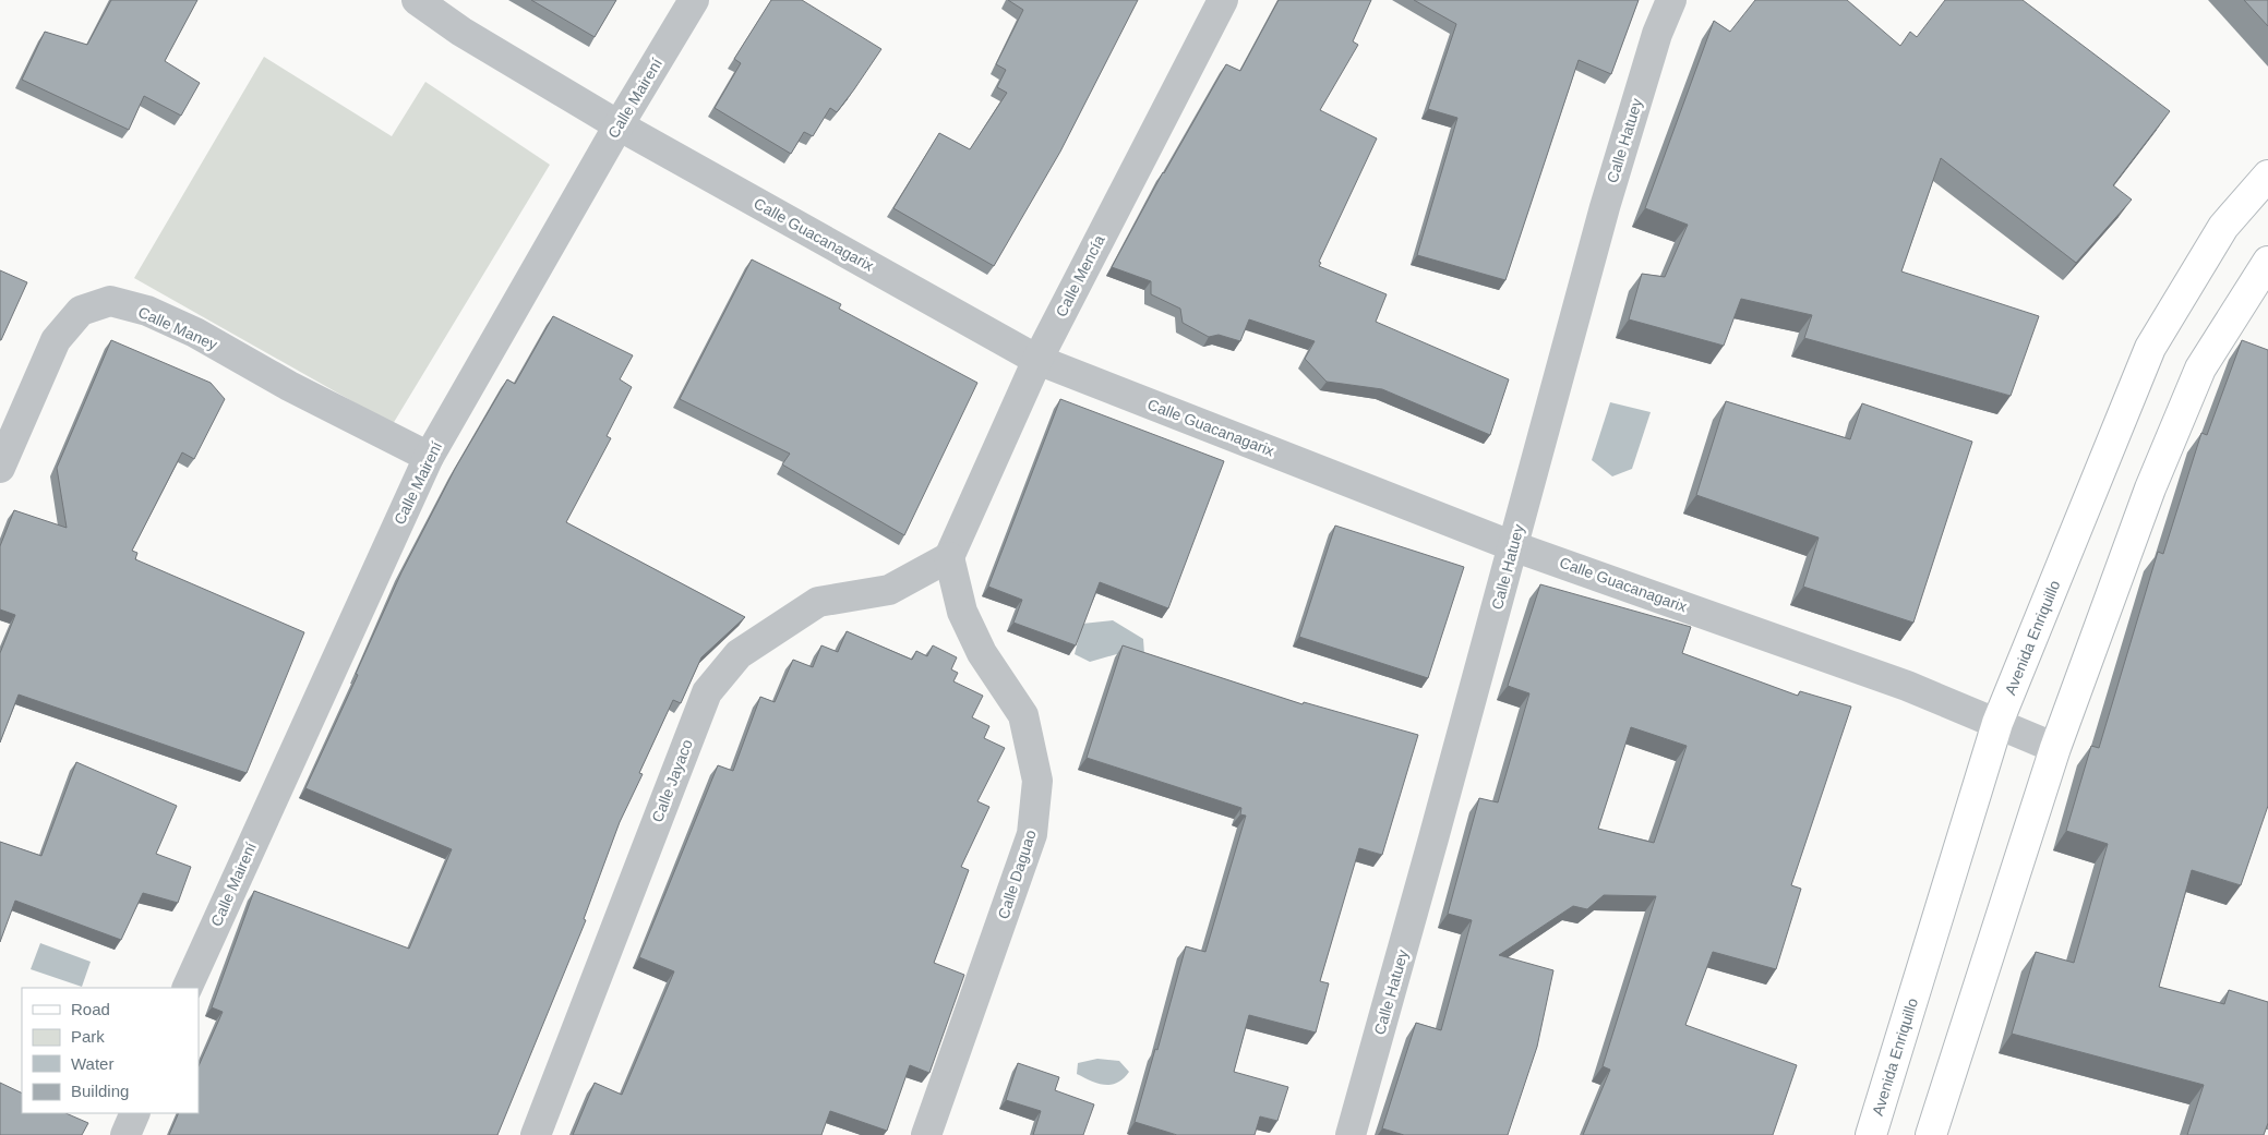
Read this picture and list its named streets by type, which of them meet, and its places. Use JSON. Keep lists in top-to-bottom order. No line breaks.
{"streets":{"main road":["Avenida Enriquillo"],"street":["Calle Mairení","Calle Hatuey","Calle Guacanagarix","Calle Mencía","Calle Maney","Calle Jayaco","Calle Daguao"]},"crossings":[["Calle Mairení","Calle Guacanagarix"],["Calle Mairení","Calle Maney"],["Calle Hatuey","Calle Guacanagarix"],["Calle Guacanagarix","Calle Mencía"],["Calle Guacanagarix","Avenida Enriquillo"],["Calle Mencía","Calle Jayaco"],["Calle Mencía","Calle Daguao"],["Calle Jayaco","Calle Daguao"]],"legend":["Road","Park","Water","Building"]}
